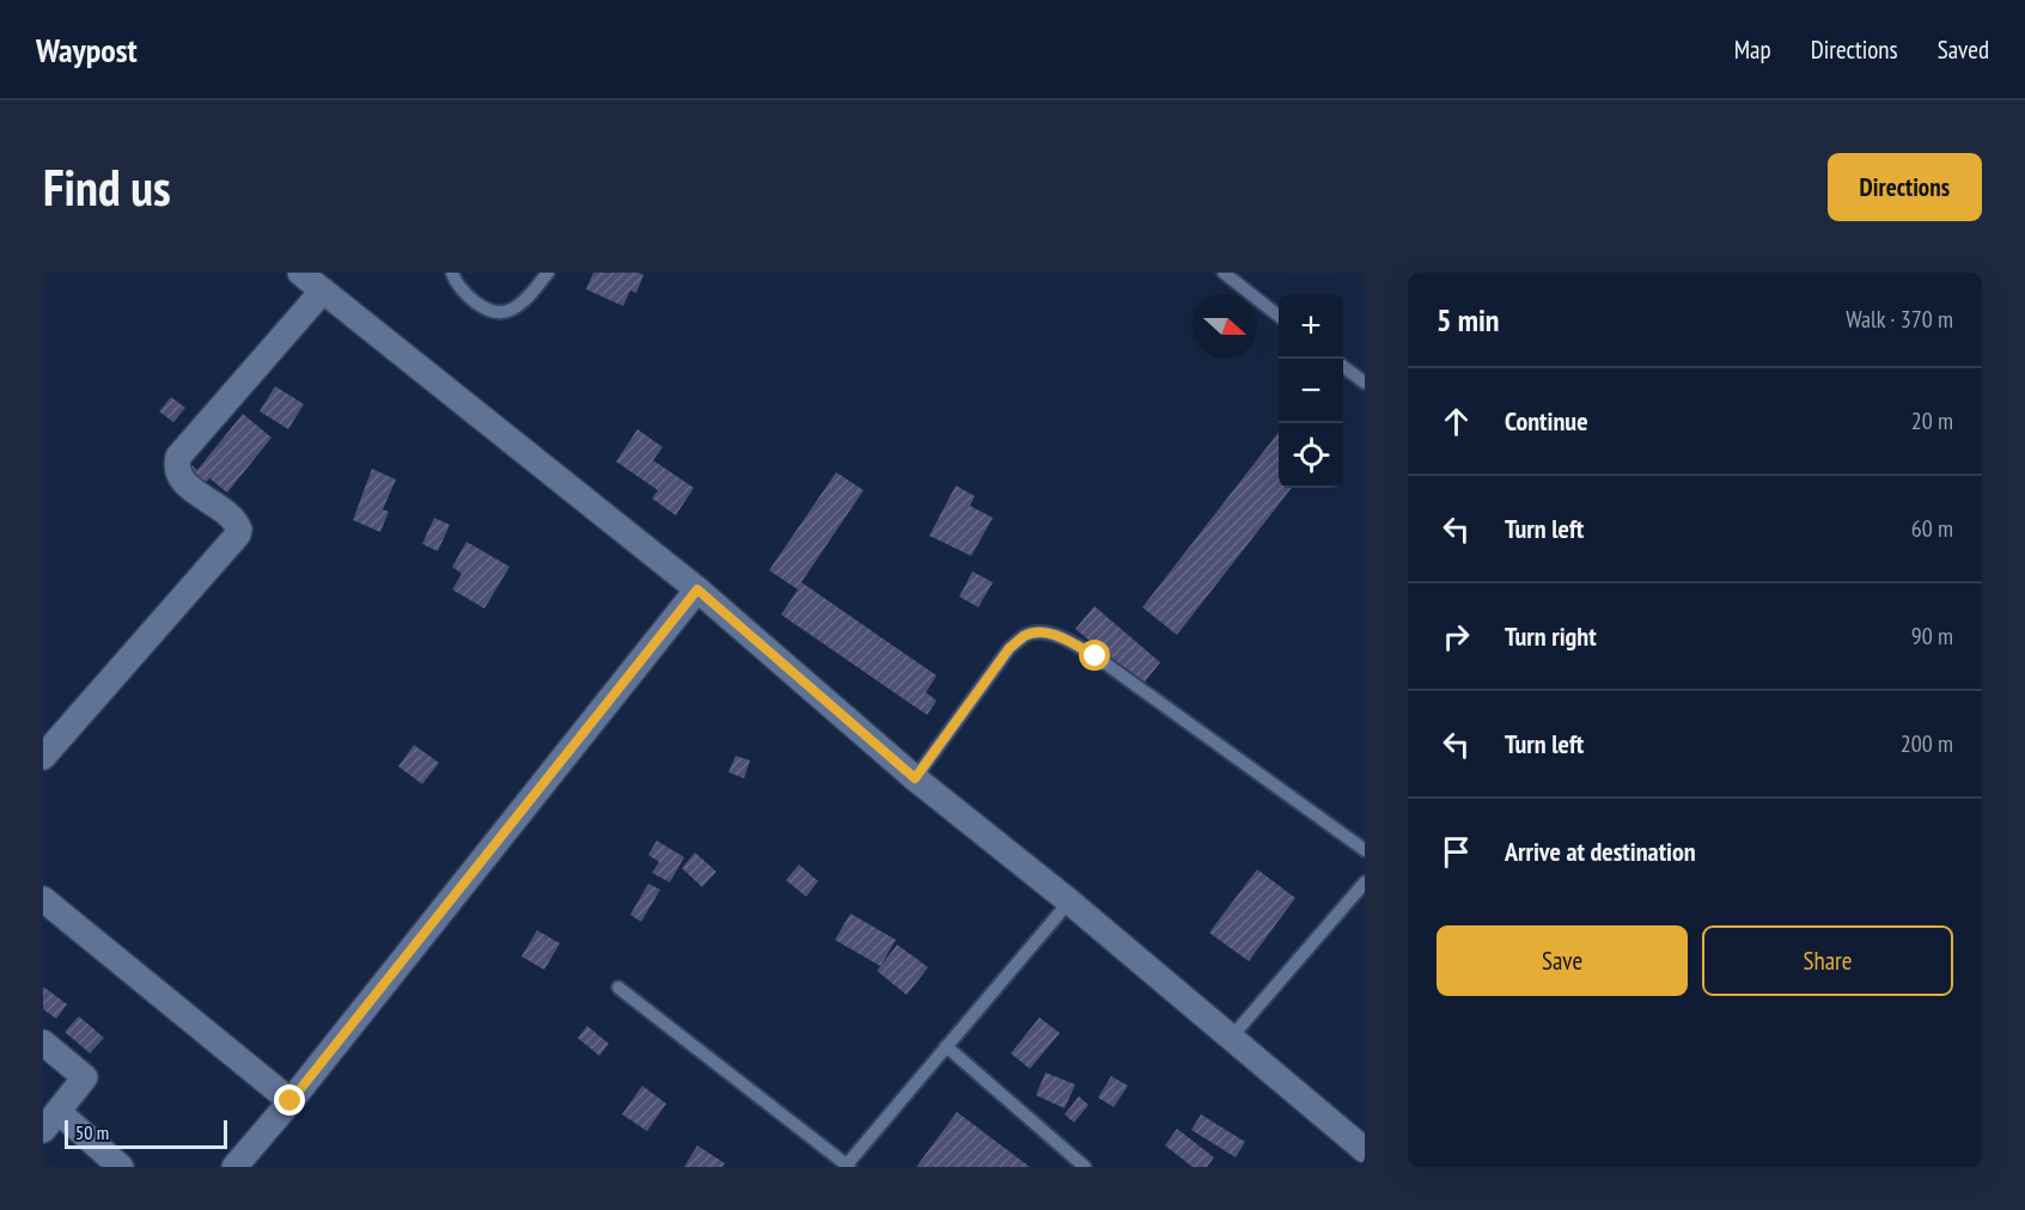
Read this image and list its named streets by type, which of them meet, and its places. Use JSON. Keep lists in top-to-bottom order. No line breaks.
{"scale_bar":"50 m","north":"right","page":{"header":"Waypost","nav":["Map","Directions","Saved"],"buttons":["Directions",["Save","Share"]],"title":"Find us","heading":["5 min","Walk · 370 m"],"map_buttons":["+","−"],"list":[["Continue","20 m"],["Turn left","60 m"],["Turn right","90 m"],["Turn left","200 m"],"Arrive at destination"],"scale":"50 m"}}
